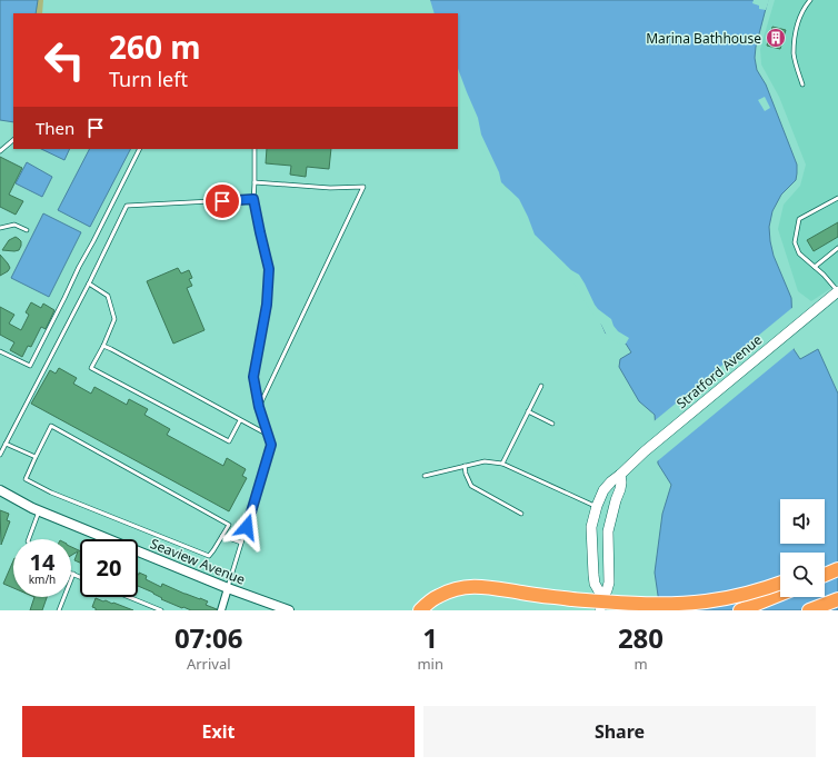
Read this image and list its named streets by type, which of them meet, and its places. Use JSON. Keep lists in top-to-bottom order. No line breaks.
{"streets":{"main road":["Stratford Avenue"],"street":["Seaview Avenue"]},"places":{"building":["Marina Bathhouse"]},"page":{"turn":["260 m","Turn left"],"then":"Then","speed":"14 km/h","limit":"20","eta":["07:06","Arrival","1","min","280","m"],"buttons":["Exit","Share"]}}
